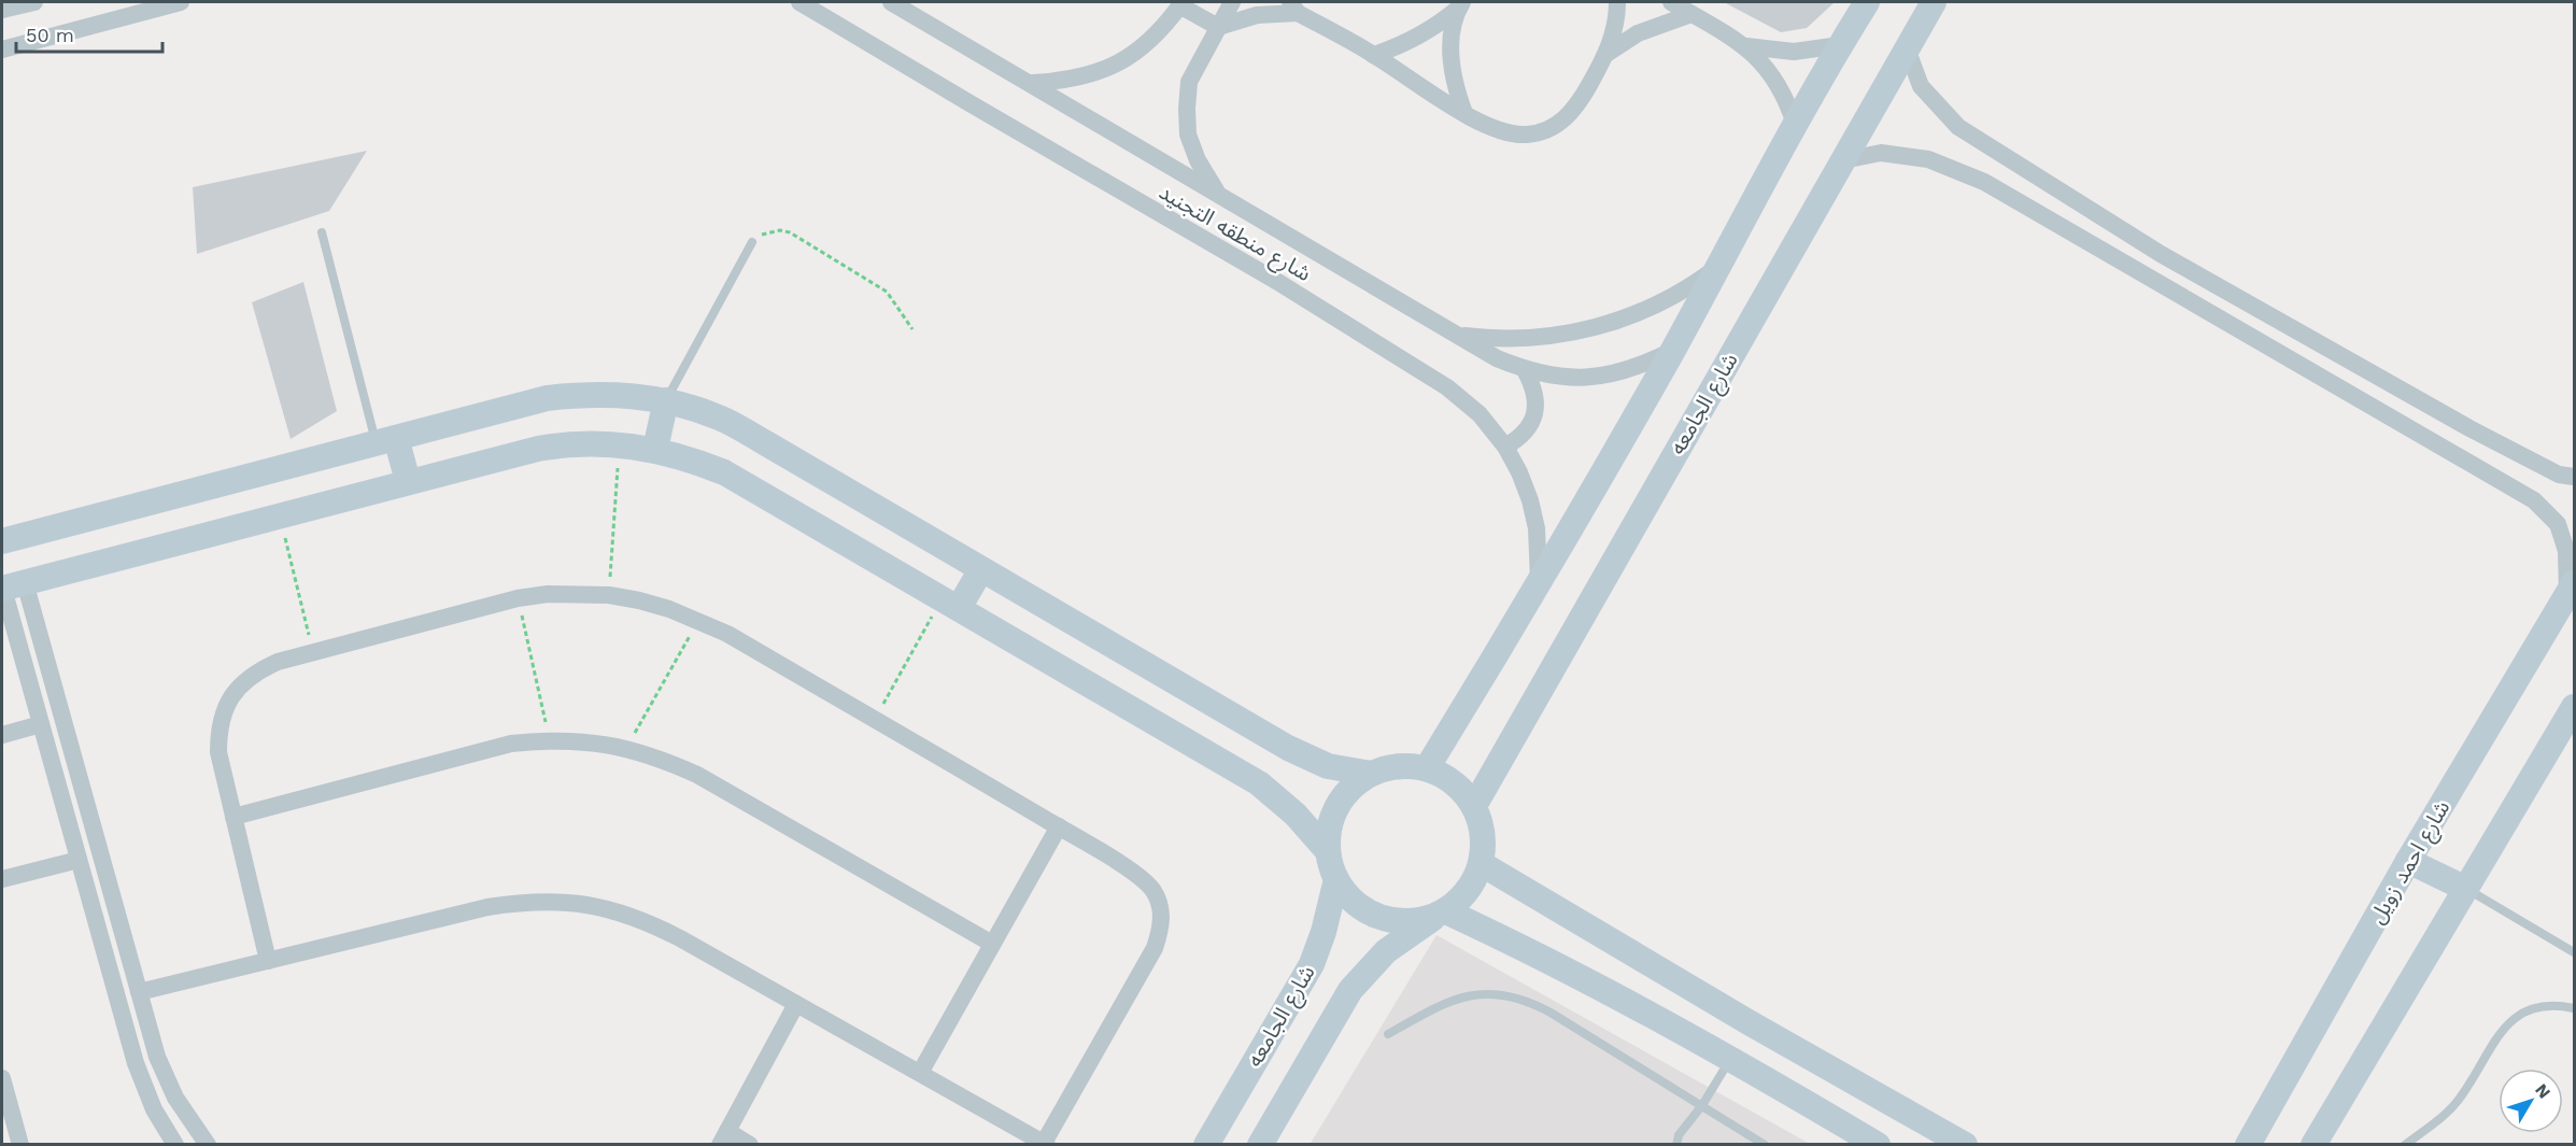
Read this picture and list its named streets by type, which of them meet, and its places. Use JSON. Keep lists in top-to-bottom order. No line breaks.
{"streets":{"street":["شارع منطقه التجنيد","شارع الجامعه","شارع احمد زويل"]},"scale_bar":"50 m","north":"top right"}
